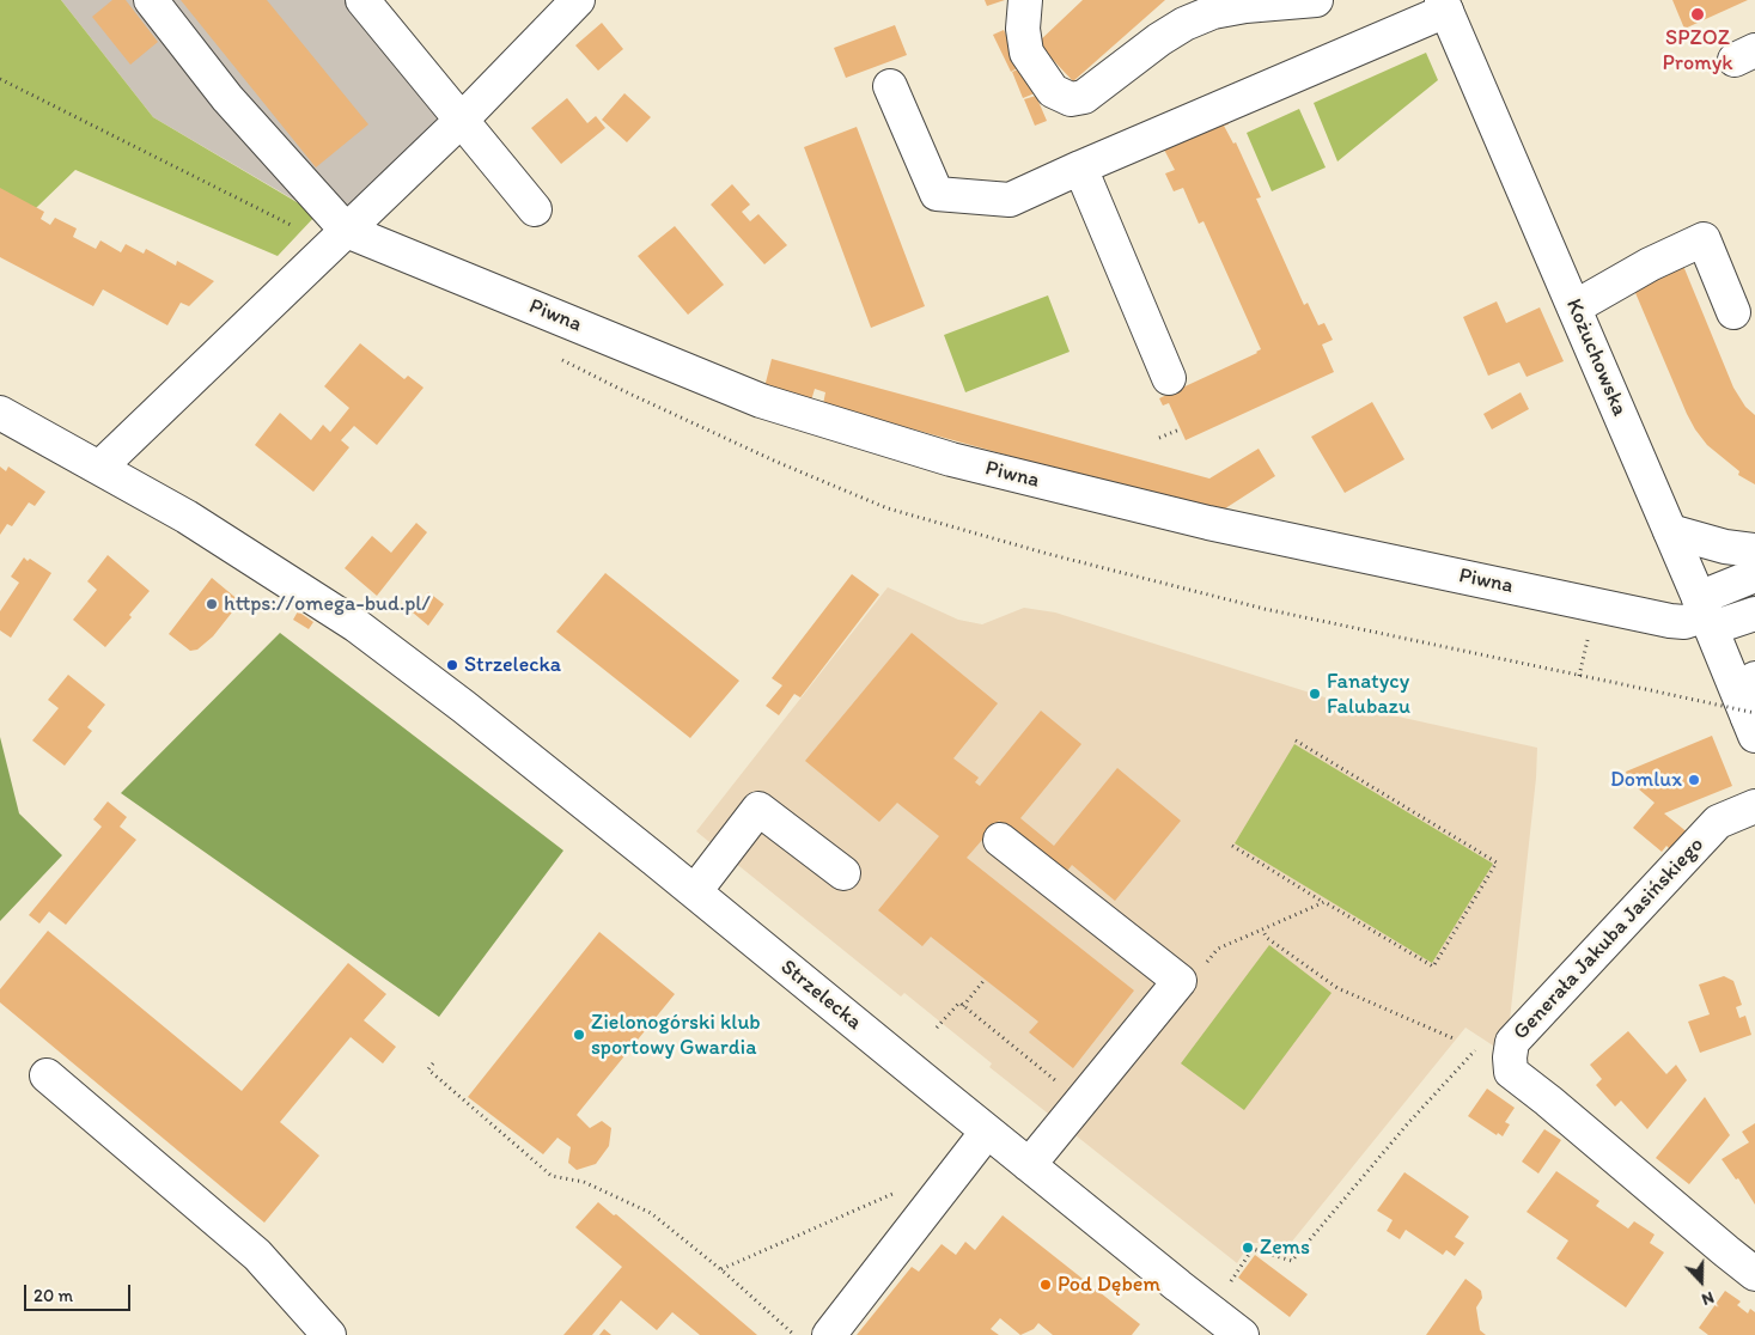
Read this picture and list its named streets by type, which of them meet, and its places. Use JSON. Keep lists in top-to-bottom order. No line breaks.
{"streets":{"street":["Piwna","Kożuchowska","Generała Jakuba Jasińskiego","Strzelecka"]},"crossings":[["Piwna","Kożuchowska"]],"places":["SPZOZ Promyk","https://omega-bud.pl/","Strzelecka","Fanatycy Falubazu","Domlux","Zielonogórski klub sportowy Gwardia","Zems","Pod Dębem"],"scale_bar":"20 m","north":"bottom"}
